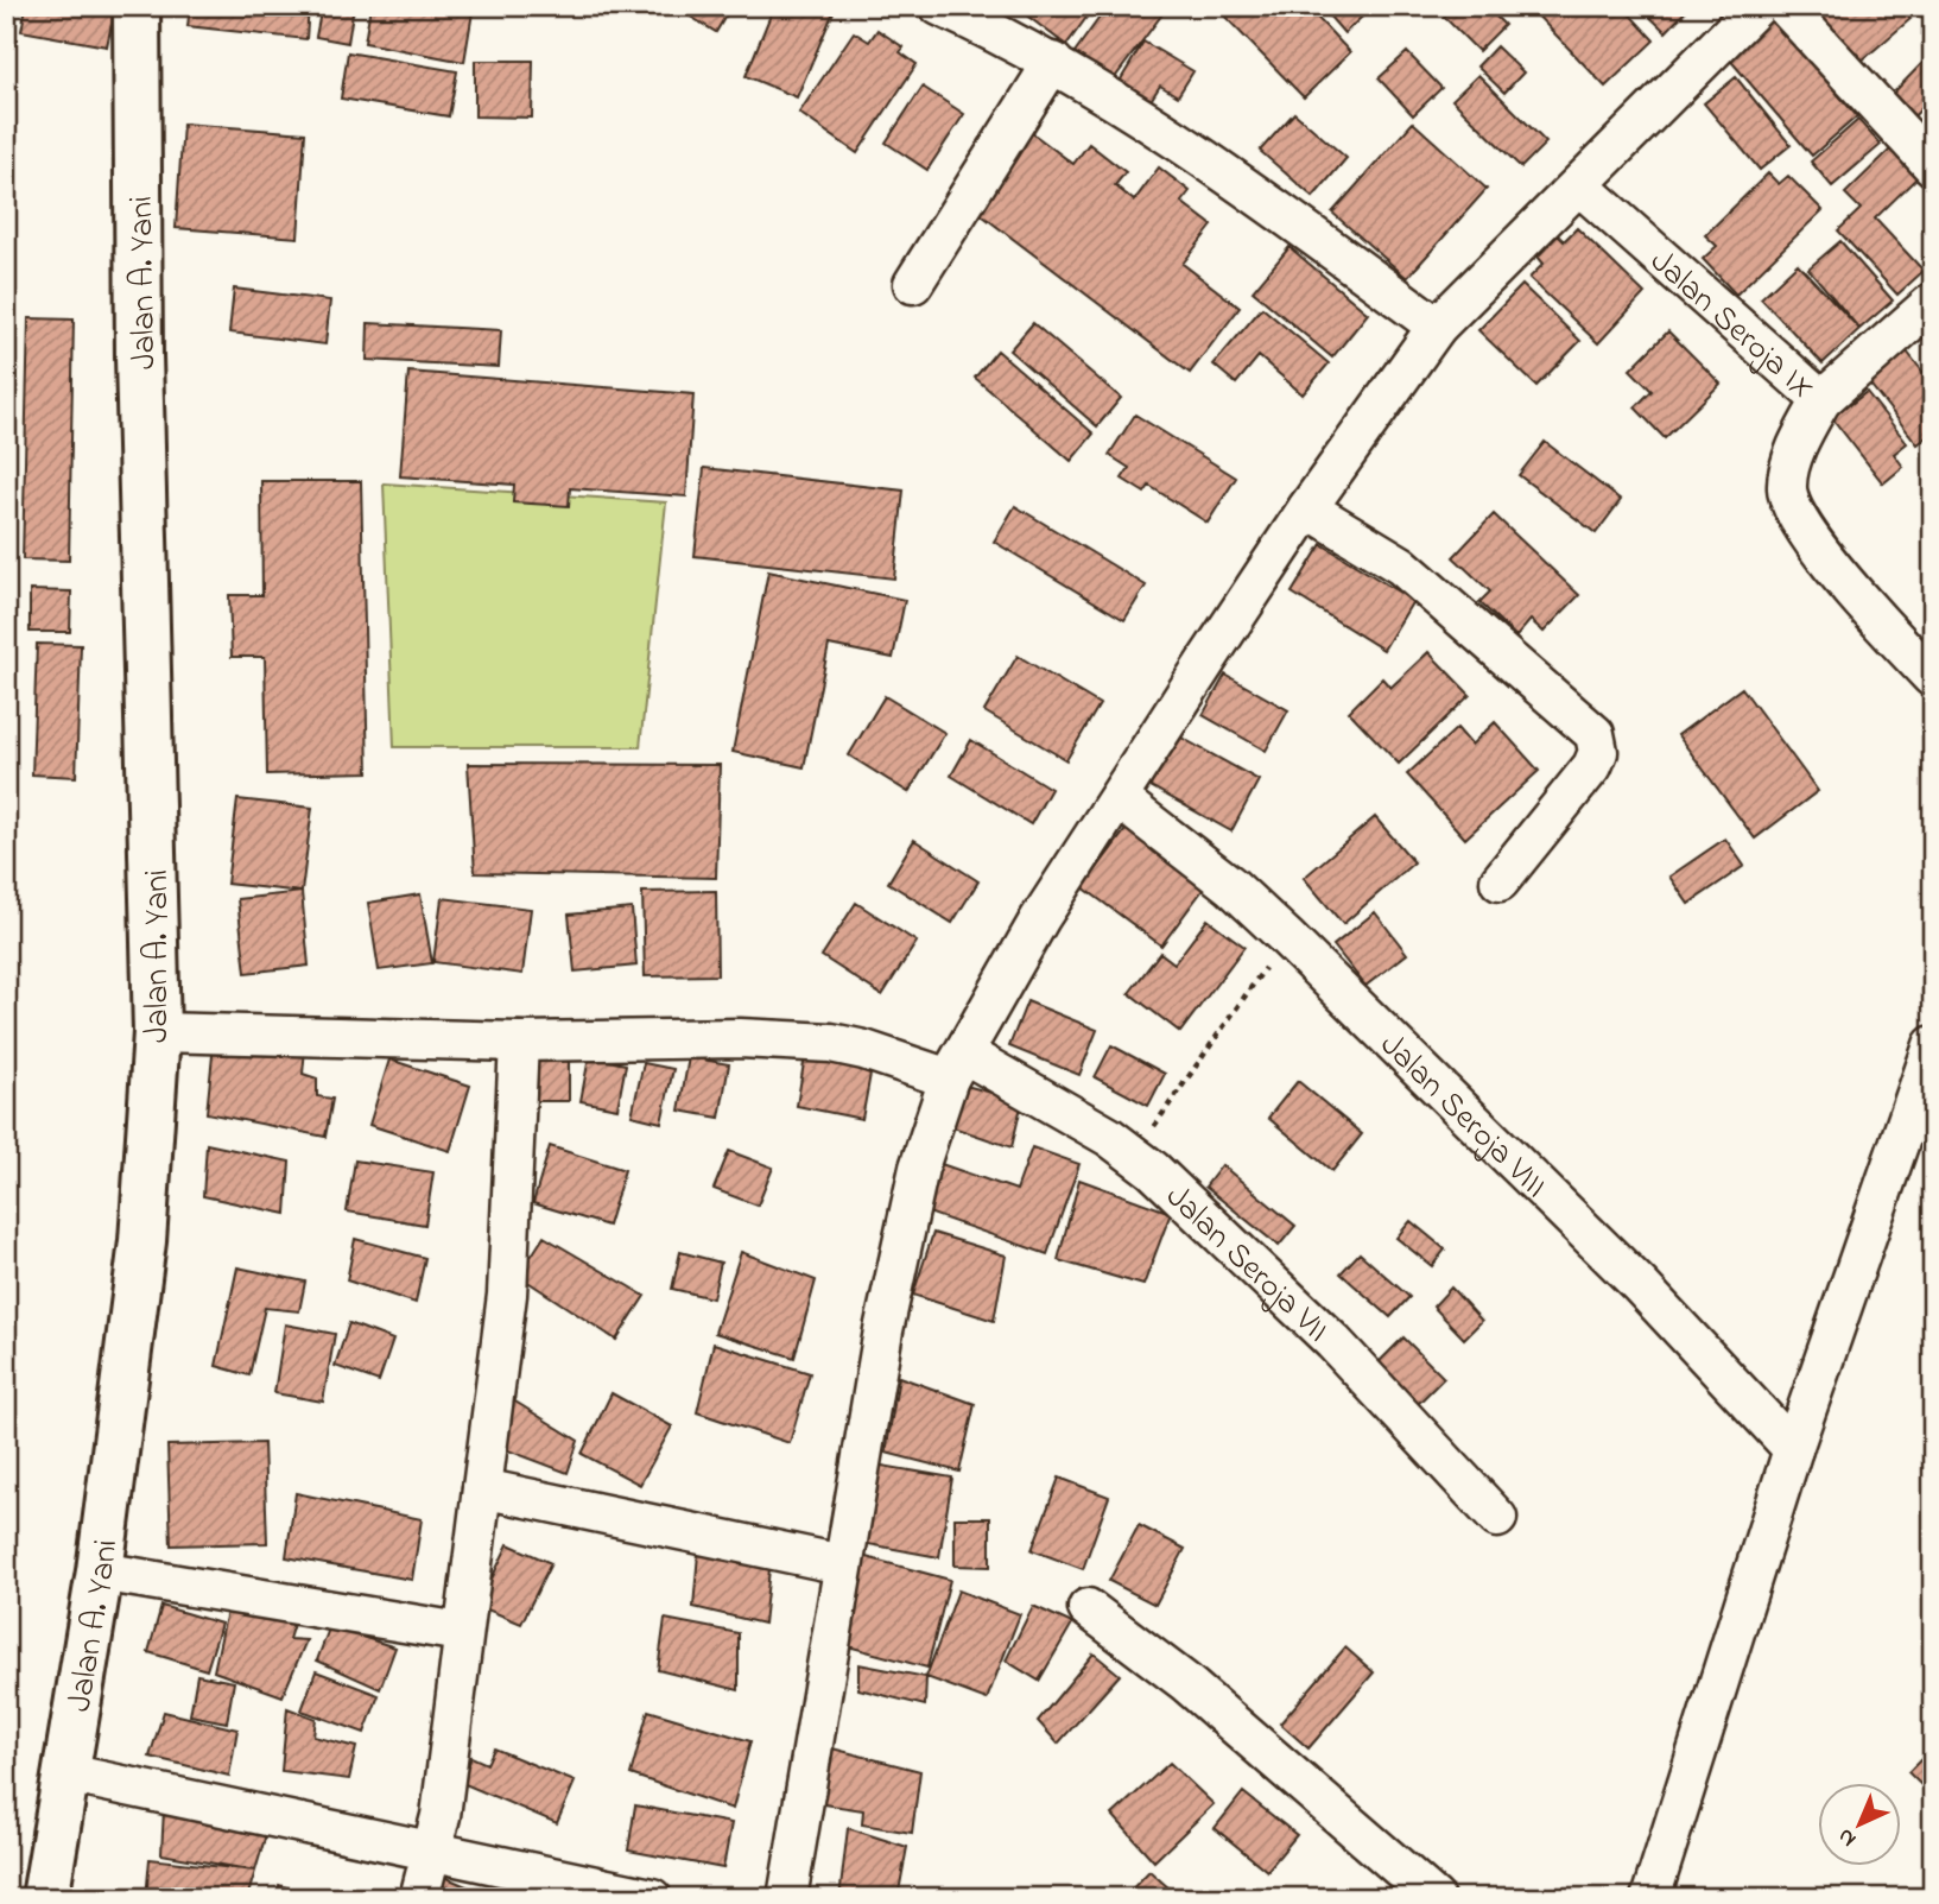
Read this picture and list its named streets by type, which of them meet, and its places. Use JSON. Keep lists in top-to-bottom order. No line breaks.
{"streets":{"highway":["Jalan A. Yani"],"street":["Jalan Seroja IX","Jalan Seroja VIII","Jalan Seroja VII"]},"crossings":[["Jalan A. Yani","Jalan Seroja VII"]],"north":"bottom left"}
